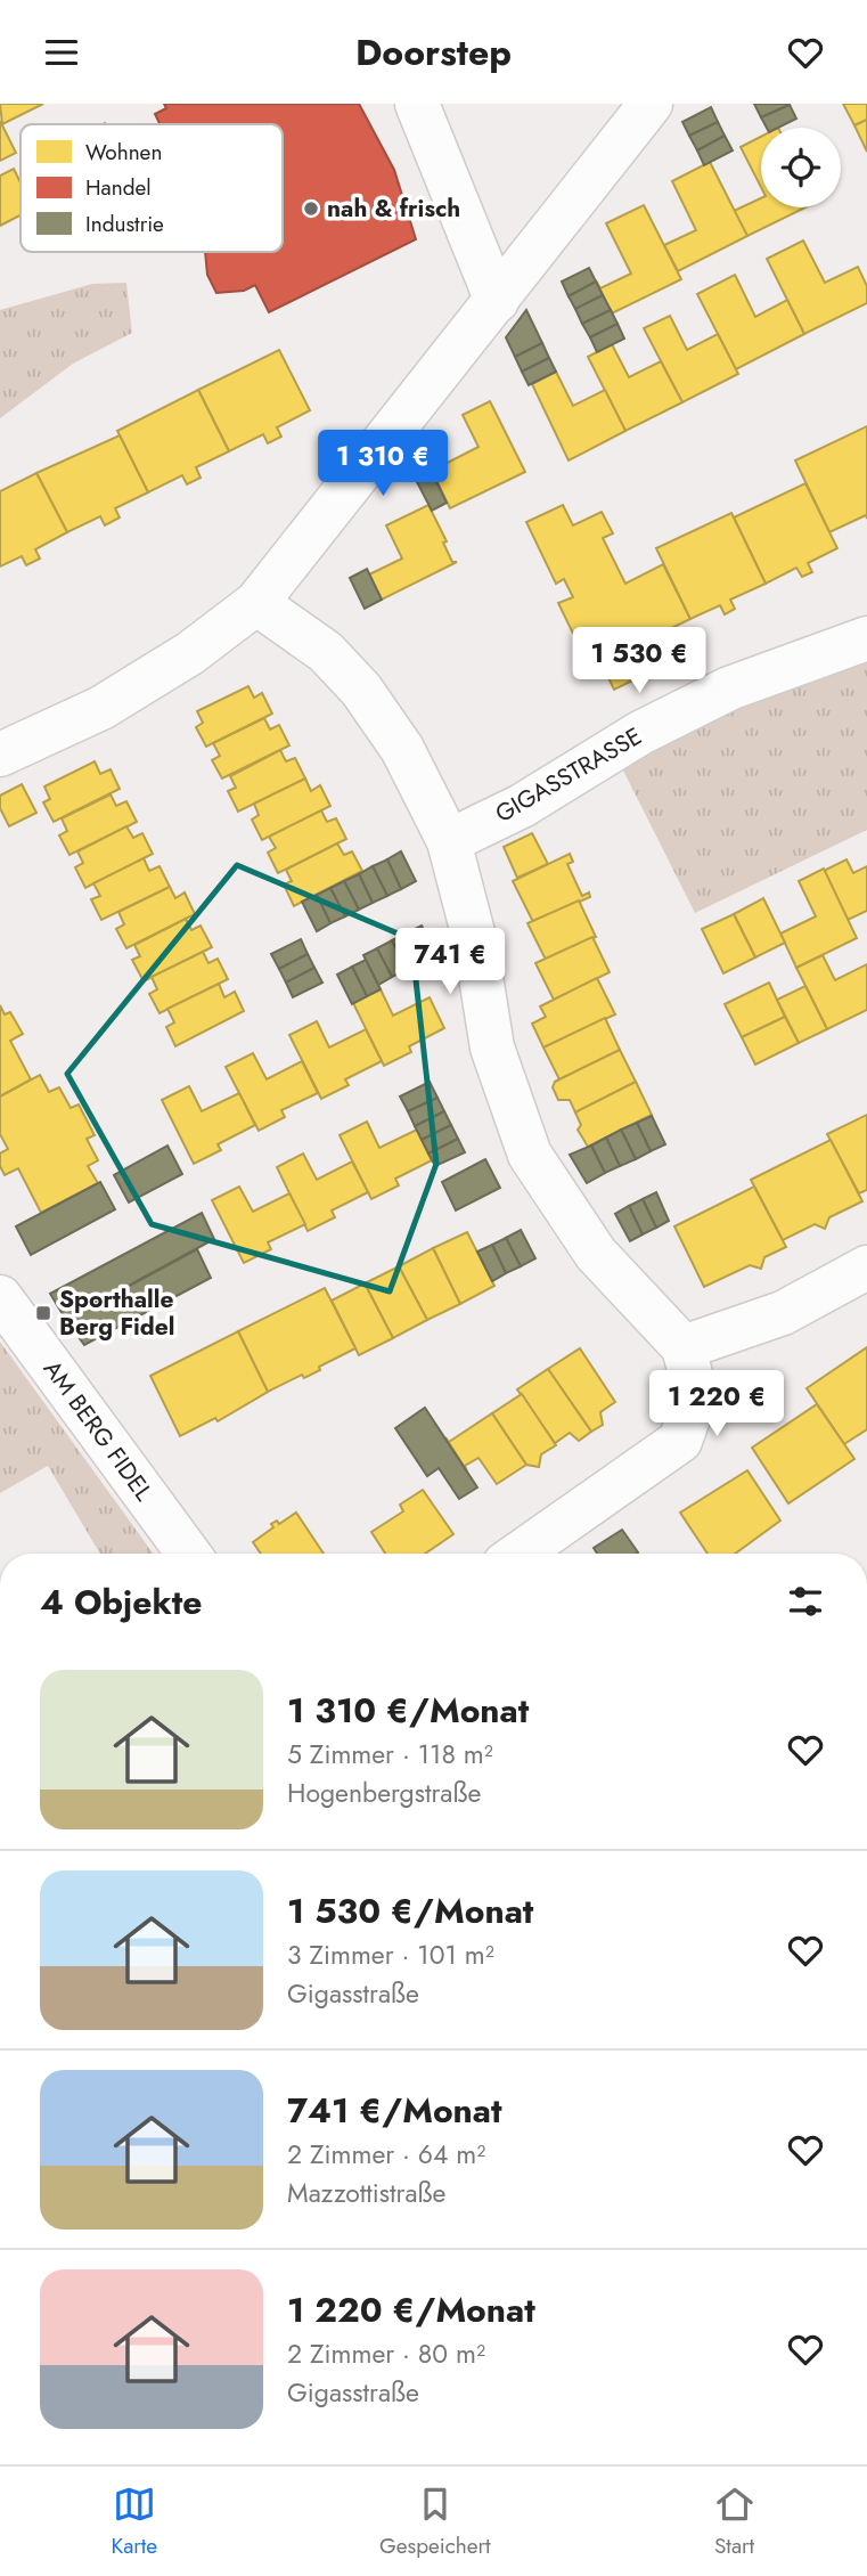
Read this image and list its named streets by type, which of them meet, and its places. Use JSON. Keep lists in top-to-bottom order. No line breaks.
{"streets":{"street":["GIGASSTRASSE","AM BERG FIDEL"]},"places":{"other":["nah & frisch"],"transit":["Sporthalle Berg Fidel"]},"legend":["Wohnen","Handel","Industrie"],"page":{"header":"Doorstep","price":["1 310 €","1 530 €","741 €","1 220 €"],"heading":"4 Objekte","list":[{"name":"1 310 €/Monat","note":"5 Zimmer · 118 m² · Hogenbergstraße"},{"name":"1 530 €/Monat","note":"3 Zimmer · 101 m² · Gigasstraße"},{"name":"741 €/Monat","note":"2 Zimmer · 64 m² · Mazzottistraße"},{"name":"1 220 €/Monat","note":"2 Zimmer · 80 m² · Gigasstraße"}],"tabs":["Karte","Gespeichert","Start"]}}
